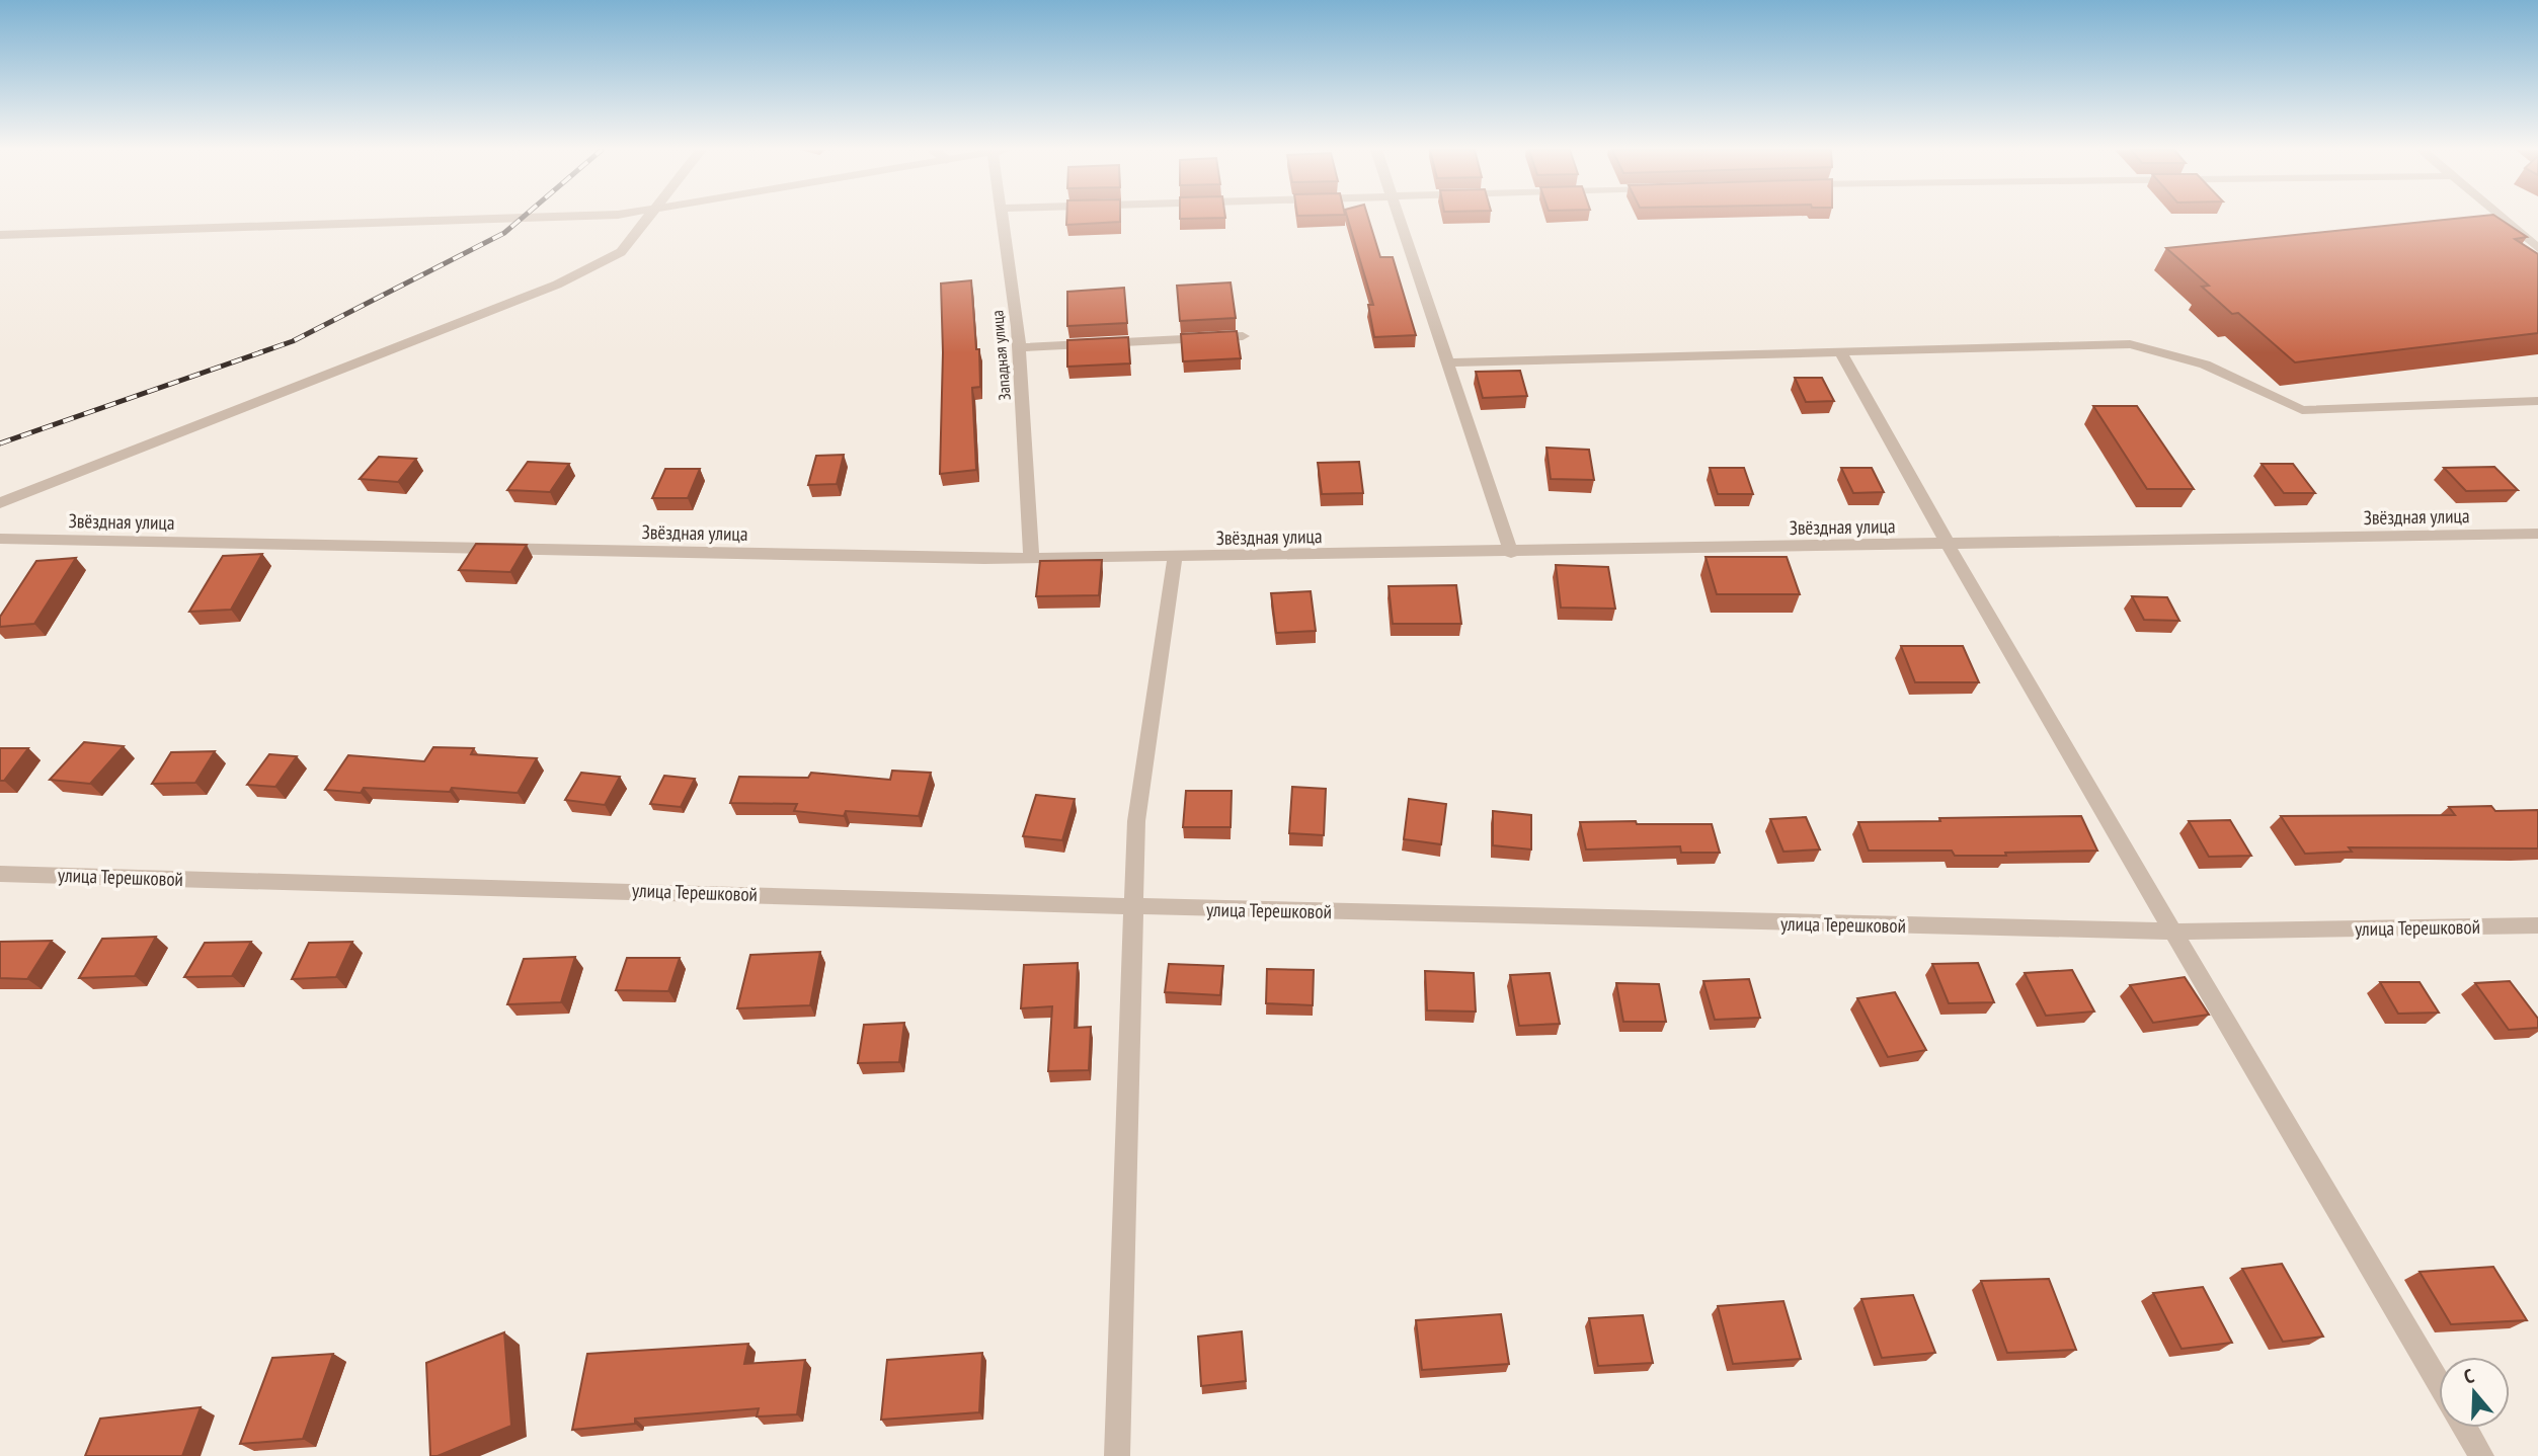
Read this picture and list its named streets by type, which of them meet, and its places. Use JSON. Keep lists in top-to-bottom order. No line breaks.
{"streets":{"street":["Западная улица","Звёздная улица","улица Терешковой"]},"crossings":[["Западная улица","Звёздная улица"]],"north":"top"}
